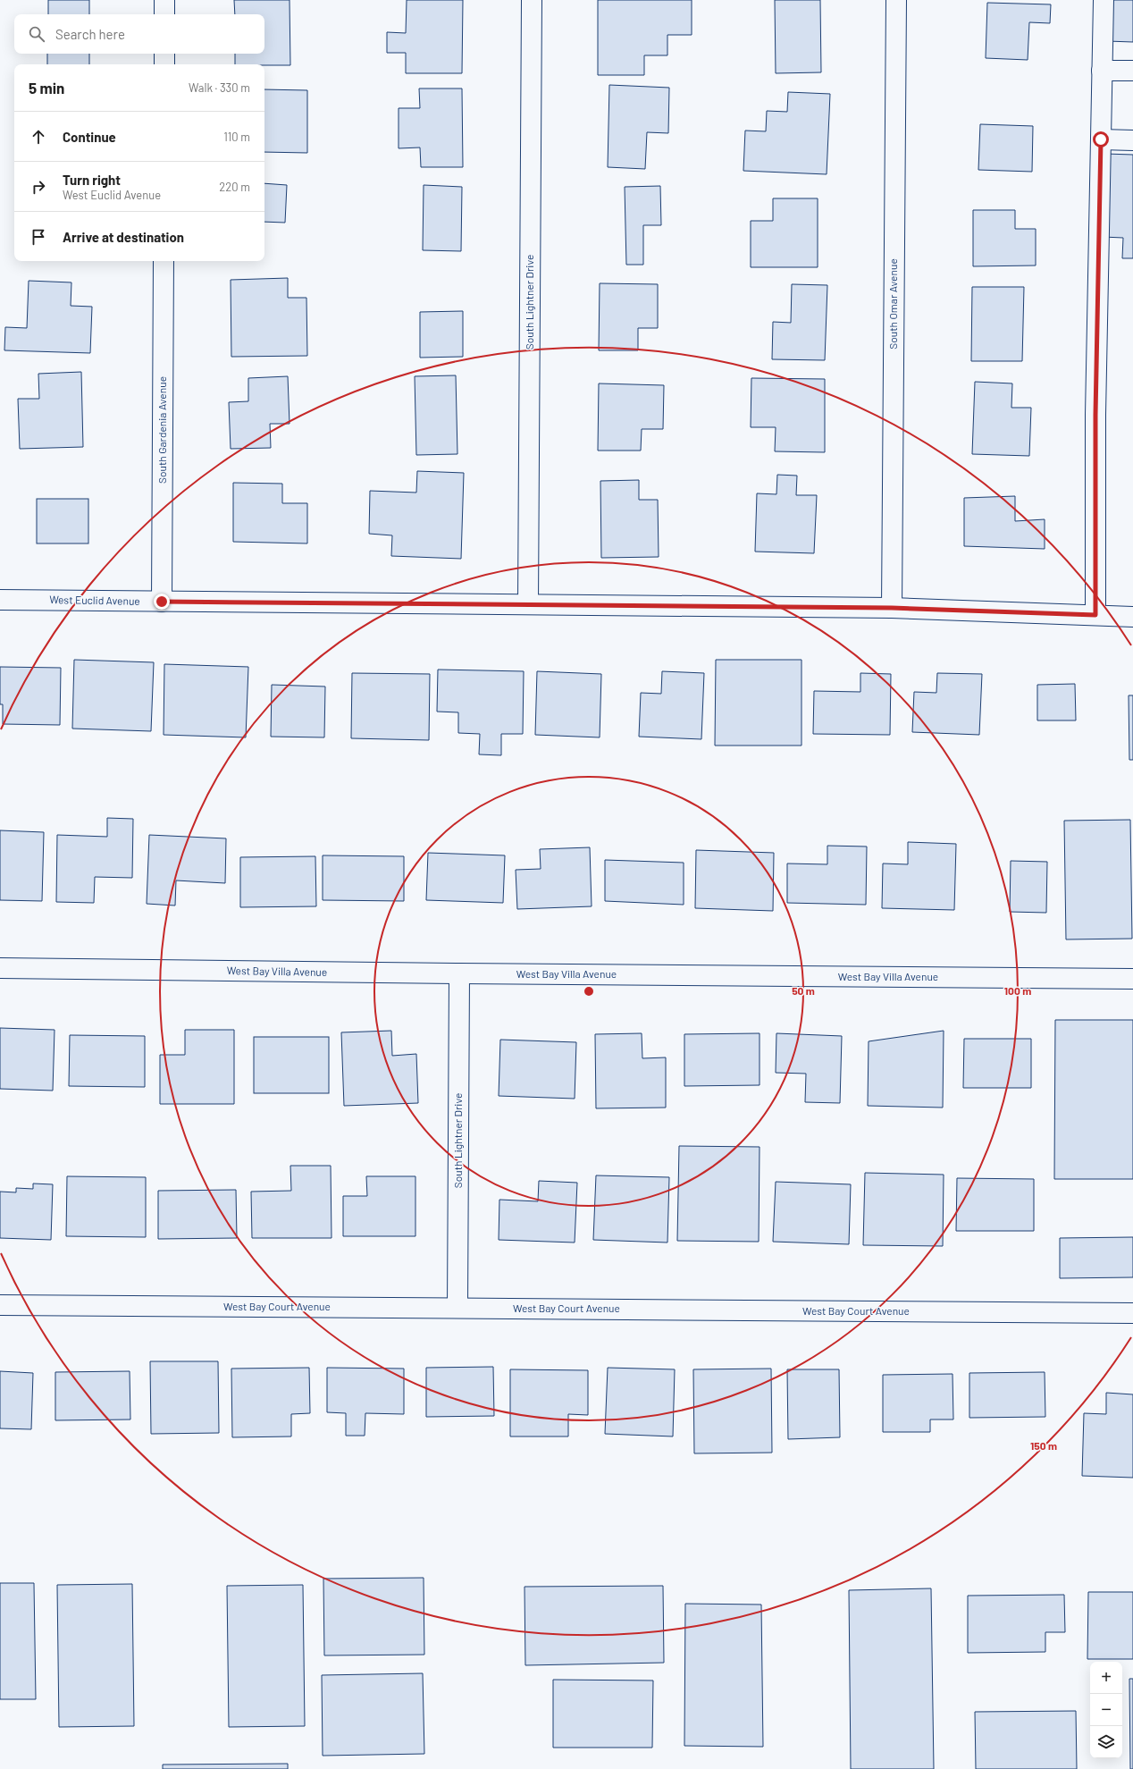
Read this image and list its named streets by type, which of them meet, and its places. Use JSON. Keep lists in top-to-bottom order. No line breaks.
{"streets":{"street":["South Lightner Drive","South Omar Avenue","South Gardenia Avenue","West Euclid Avenue","West Bay Villa Avenue","West Bay Court Avenue"]},"crossings":[["South Lightner Drive","West Euclid Avenue"],["South Lightner Drive","West Bay Villa Avenue"],["South Lightner Drive","West Bay Court Avenue"],["South Omar Avenue","West Euclid Avenue"],["South Gardenia Avenue","West Euclid Avenue"]],"page":{"search":"Search here","heading":["5 min","Walk · 330 m"],"list":[["Continue","110 m"],["Turn right","West Euclid Avenue","220 m"],"Arrive at destination"],"map_buttons":["+","−"]},"rings":["50 m","100 m","150 m"]}
